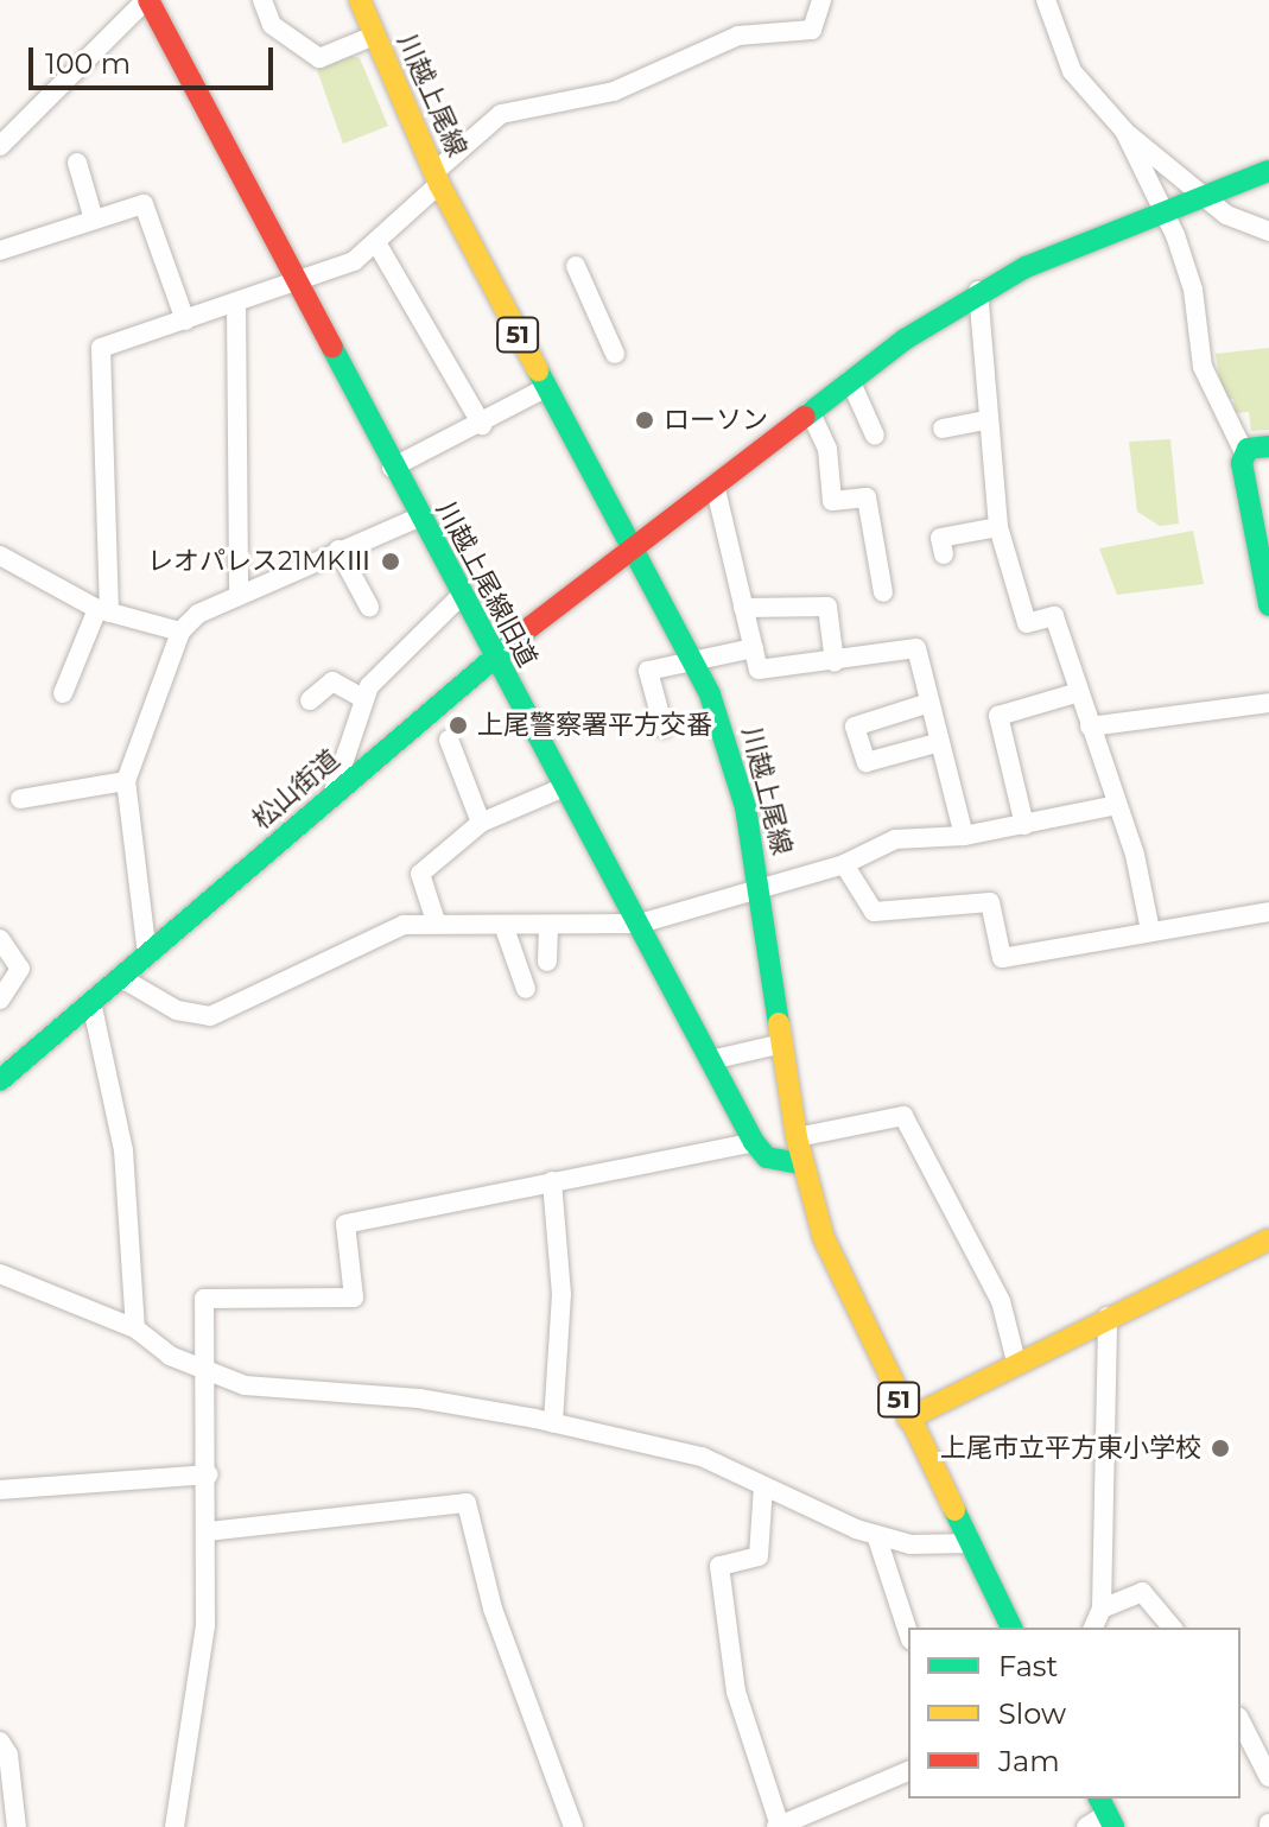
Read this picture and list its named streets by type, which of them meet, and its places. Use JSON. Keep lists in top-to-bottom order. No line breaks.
{"streets":{"street":["川越上尾線","51","川越上尾線旧道","松山街道"]},"crossings":[["川越上尾線","松山街道"],["川越上尾線旧道","松山街道"]],"places":["ローソン","レオパレス21MKⅢ","上尾警察署平方交番","上尾市立平方東小学校"],"legend":["Fast","Slow","Jam"],"scale_bar":"100 m"}
